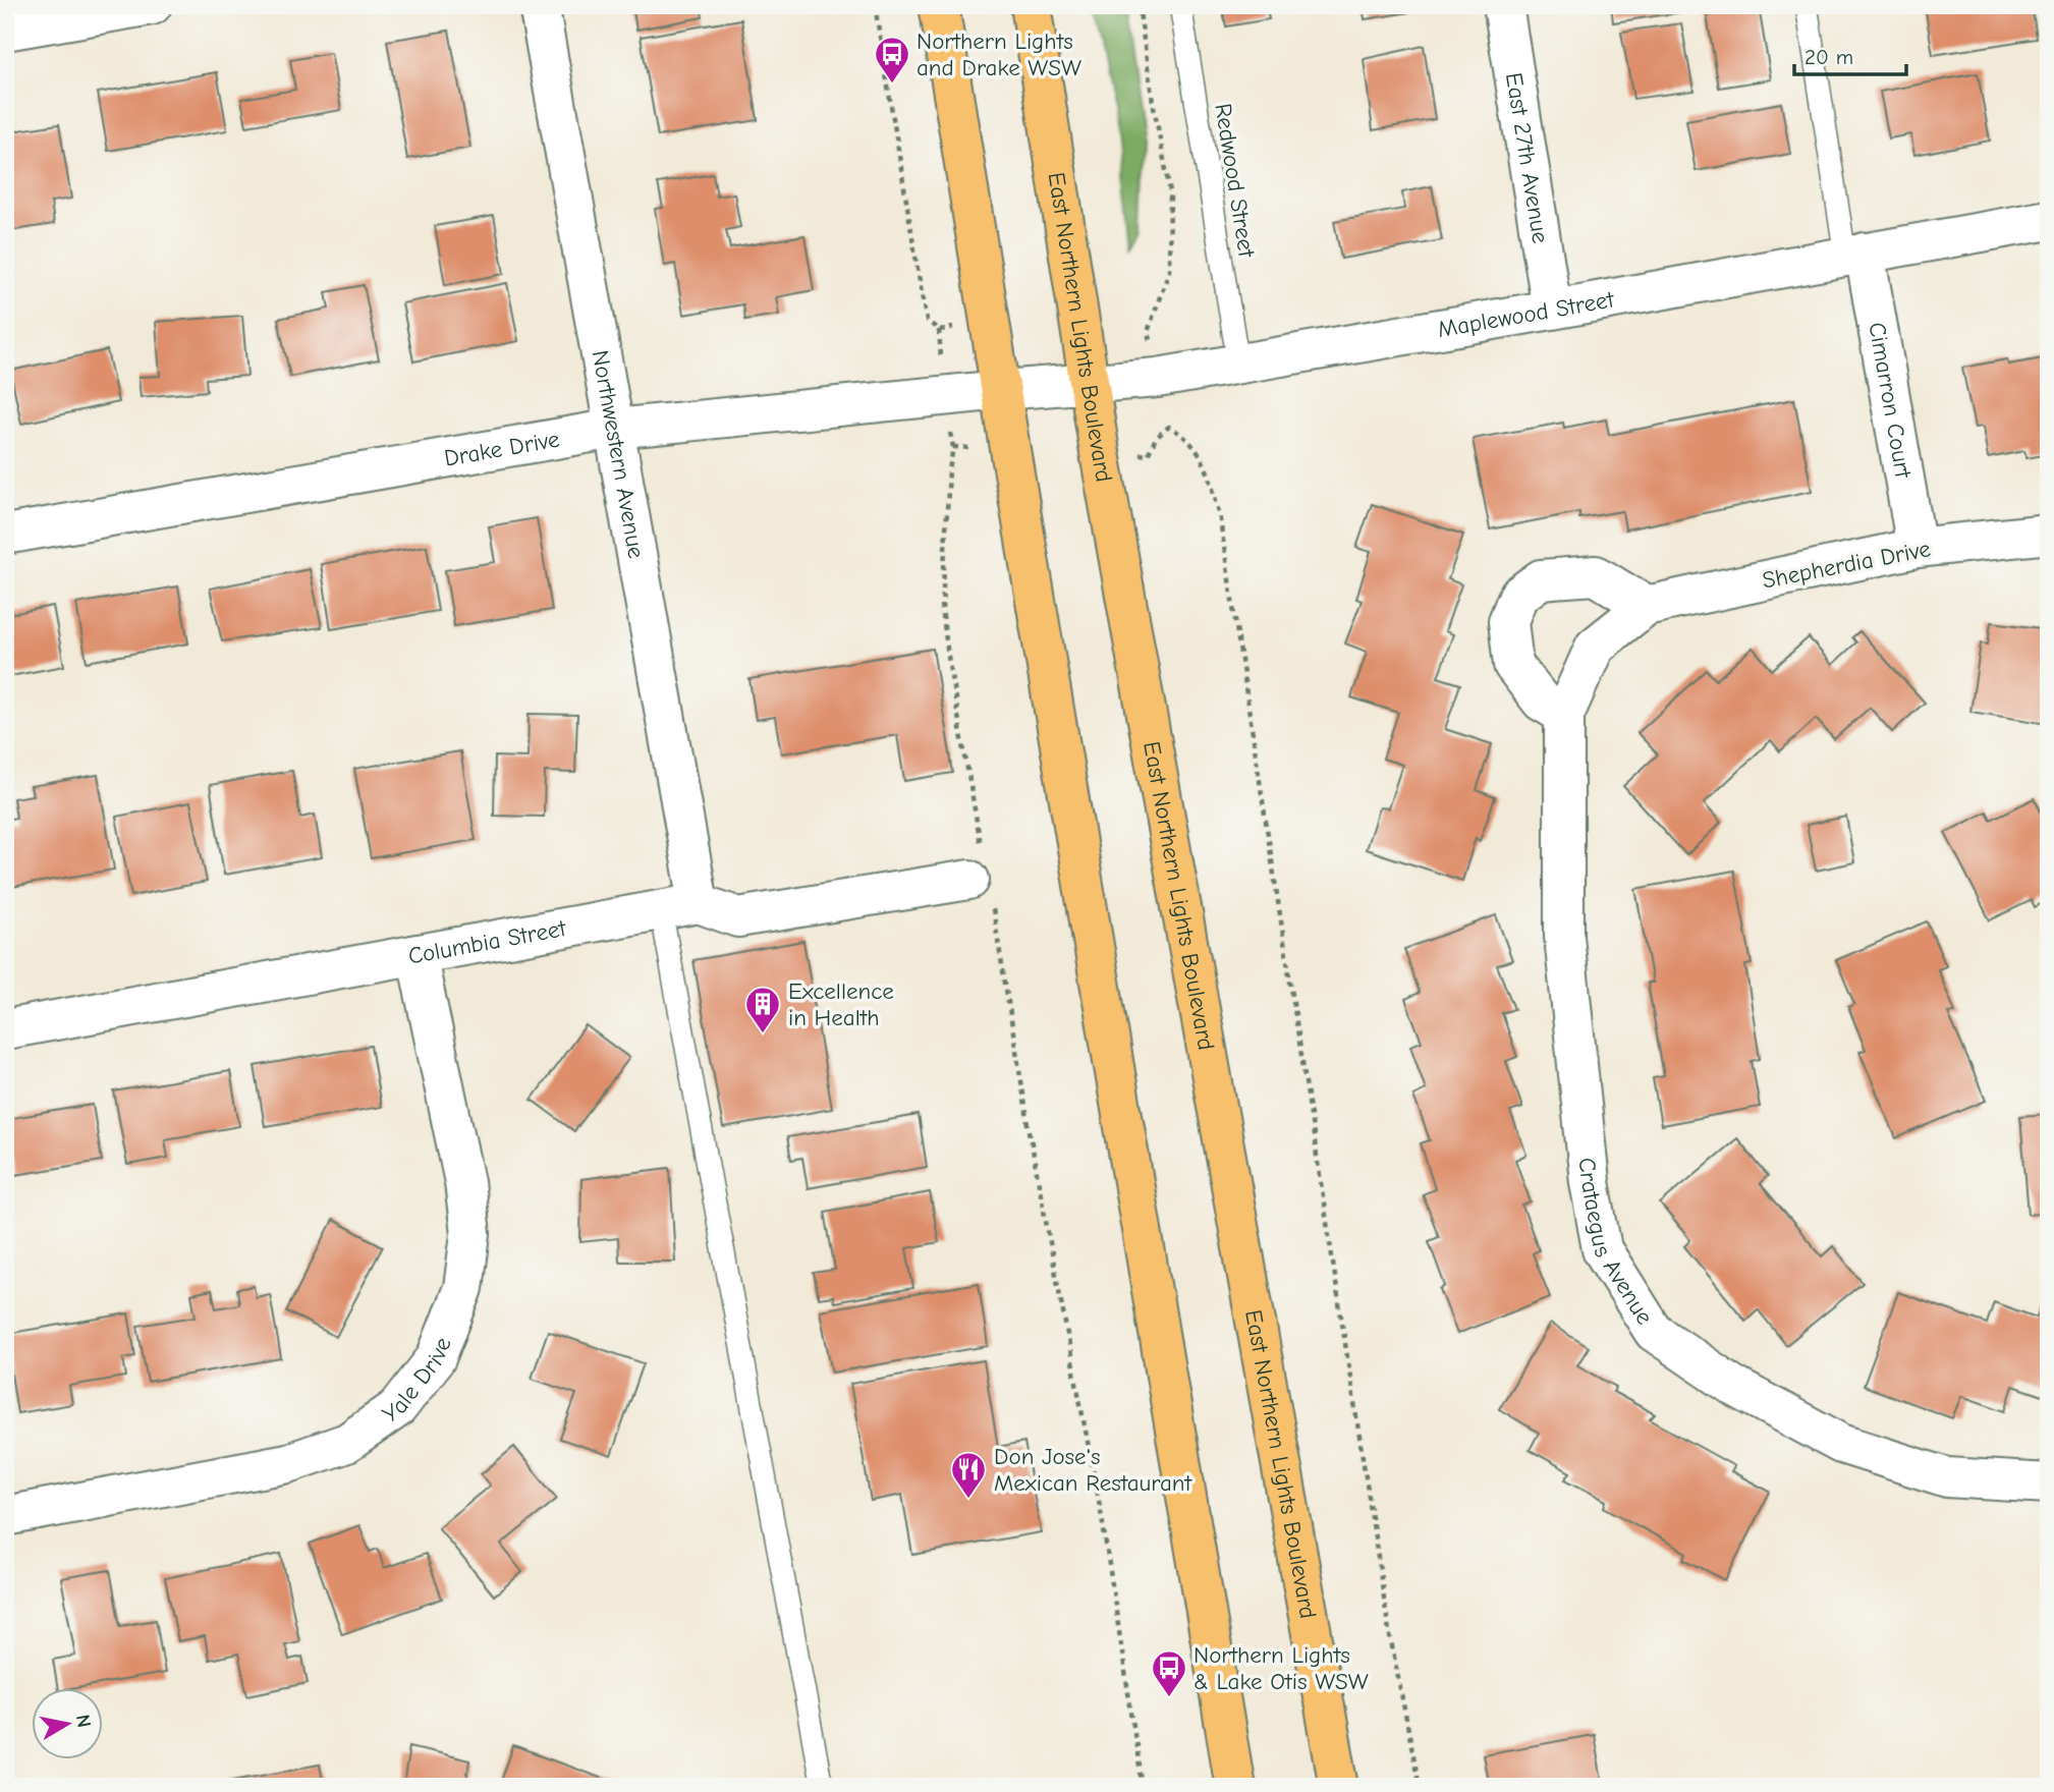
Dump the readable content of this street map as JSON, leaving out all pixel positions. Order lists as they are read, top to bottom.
{
  "streets": {
    "main road": ["East Northern Lights Boulevard"],
    "street": [
      "East 27th Avenue",
      "Maplewood Street",
      "Cimarron Court",
      "Drake Drive",
      "Northwestern Avenue",
      "Shepherdia Drive",
      "Columbia Street",
      "Crataegus Avenue",
      "Yale Drive"
    ],
    "lane": ["Redwood Street"]
  },
  "crossings": [
    ["East 27th Avenue", "Maplewood Street"],
    ["Redwood Street", "Maplewood Street"],
    ["Maplewood Street", "East Northern Lights Boulevard"],
    ["Maplewood Street", "Cimarron Court"],
    ["Maplewood Street", "Drake Drive"],
    ["Cimarron Court", "Shepherdia Drive"],
    ["Drake Drive", "Northwestern Avenue"],
    ["Northwestern Avenue", "Columbia Street"],
    ["Columbia Street", "Yale Drive"]
  ],
  "places": {
    "bus stop": ["Northern Lights and Drake WSW", "Northern Lights & Lake Otis WSW"],
    "building": ["Excellence in Health"],
    "restaurant": ["Don Jose's Mexican Restaurant"]
  },
  "scale_bar": "20 m",
  "north": "right"
}
